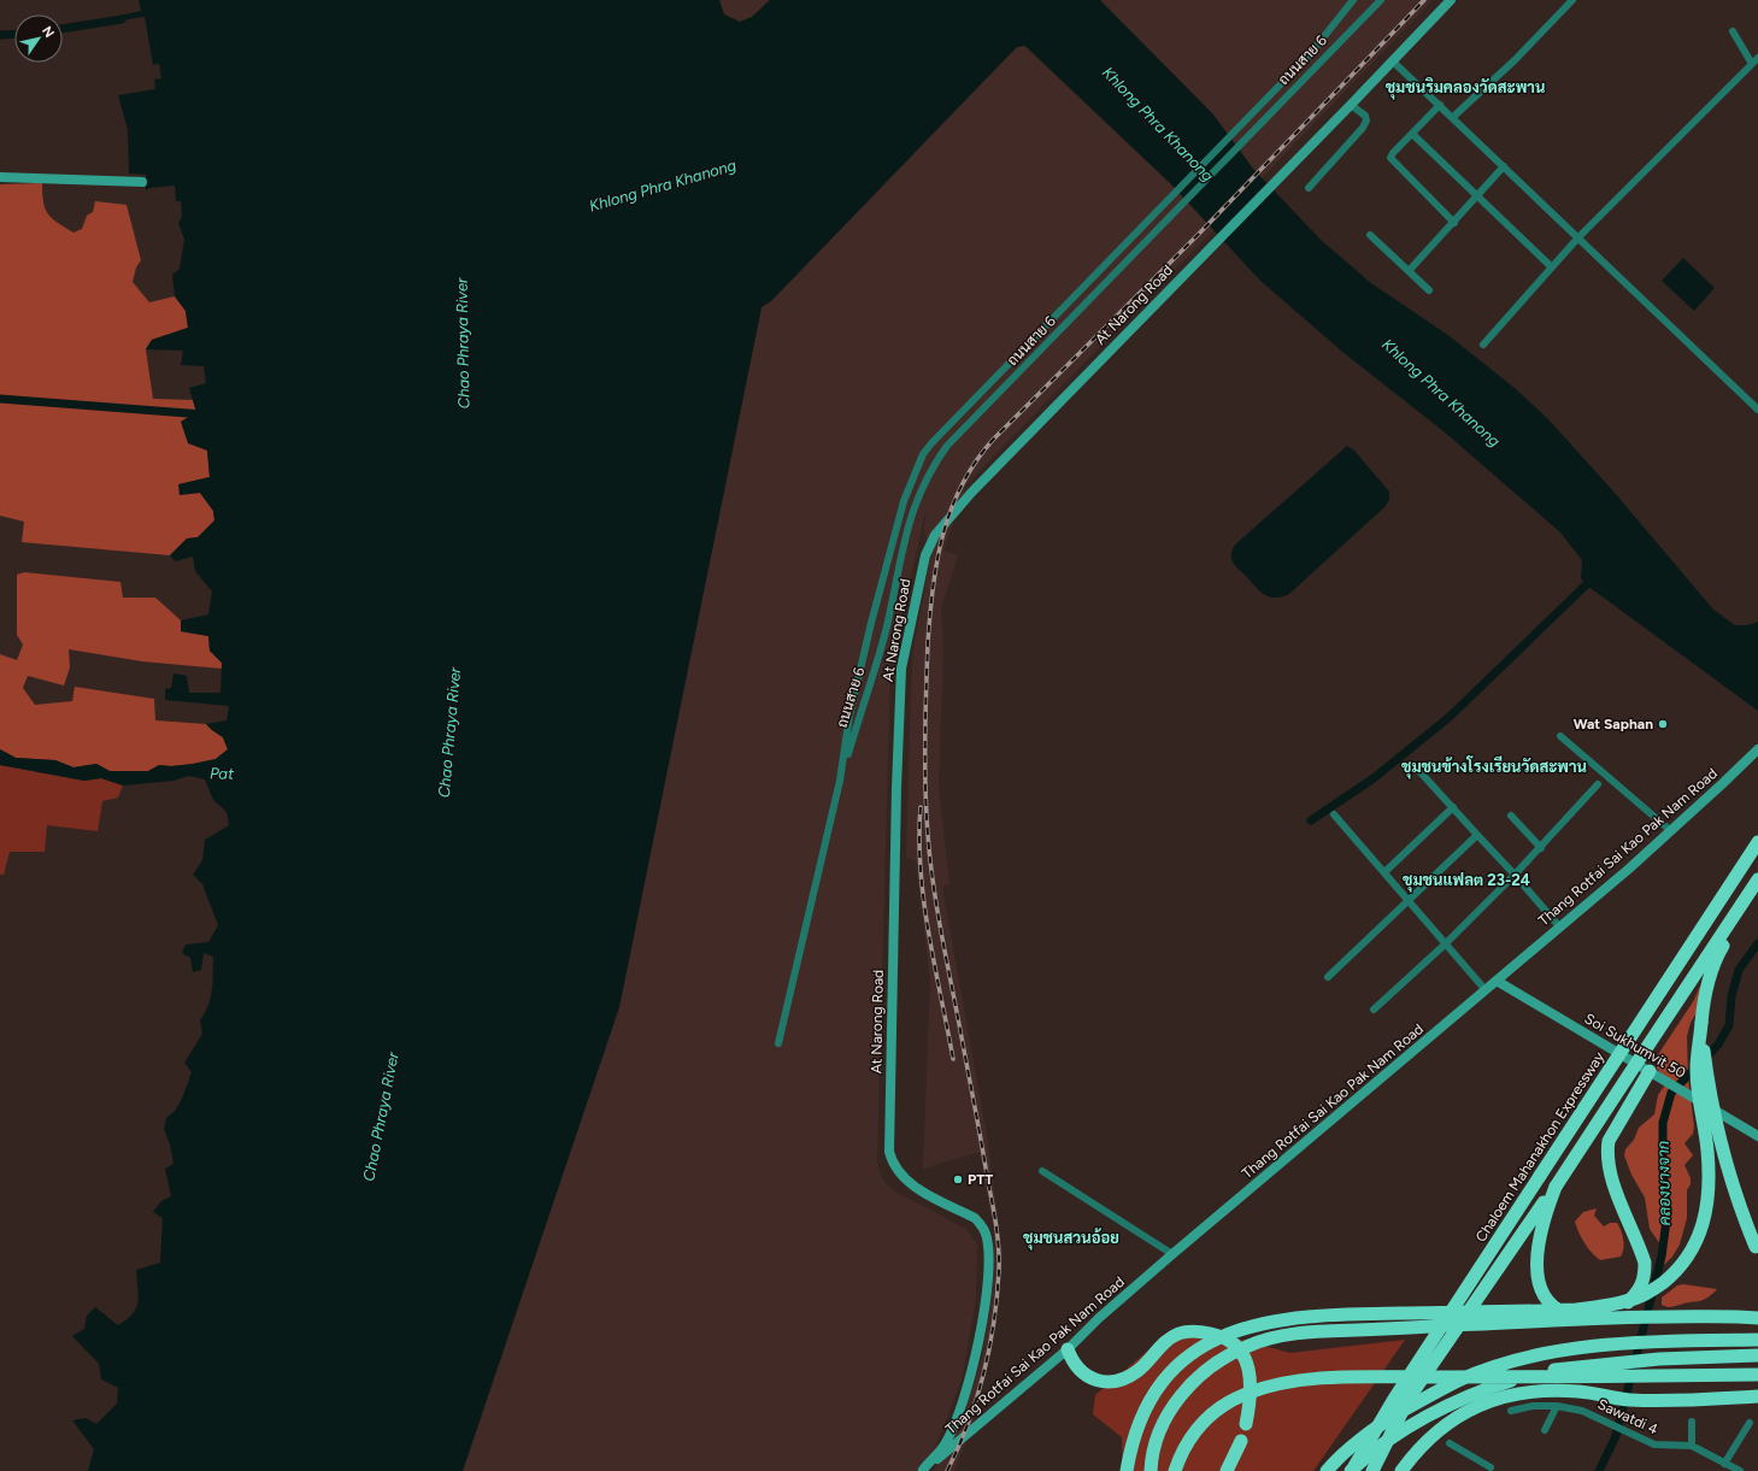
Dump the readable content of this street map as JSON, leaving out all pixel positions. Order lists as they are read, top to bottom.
{
  "streets": {
    "highway": ["Chaloem Mahanakhon Expressway"],
    "street": [
      "ถนนสาย 6",
      "At Narong Road",
      "Thang Rotfai Sai Kao Pak Nam Road",
      "Soi Sukhumvit 50",
      "Sawatdi 4"
    ]
  },
  "crossings": [
    ["At Narong Road", "Thang Rotfai Sai Kao Pak Nam Road"],
    ["Thang Rotfai Sai Kao Pak Nam Road", "Soi Sukhumvit 50"]
  ],
  "districts": [
    "ชุมชนริมคลองวัดสะพาน",
    "ชุมชนข้างโรงเรียนวัดสะพาน",
    "ชุมชนแฟลต 23-24",
    "ชุมชนสวนอ้อย"
  ],
  "water": [
    "Khlong Phra Khanong",
    "Chao Phraya River",
    "Pat",
    "คลองบางจาก"
  ],
  "places": ["Wat Saphan", "PTT"],
  "north": "top right"
}
